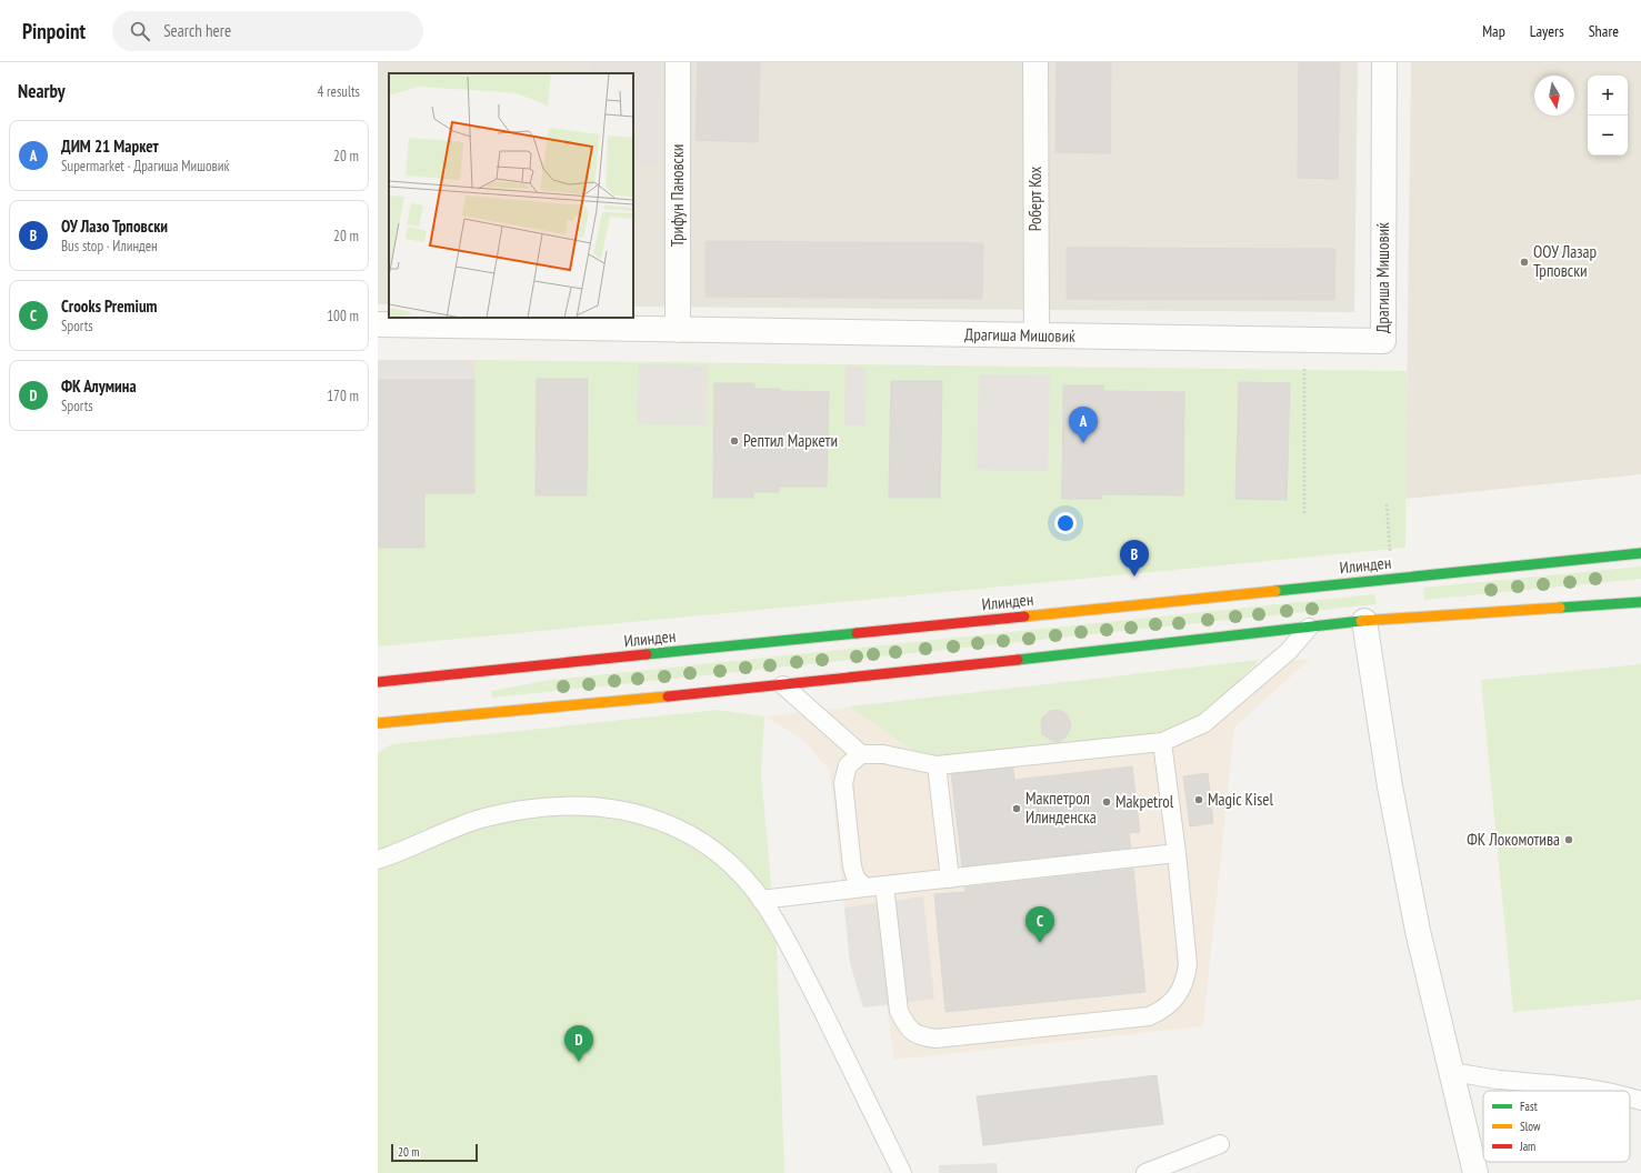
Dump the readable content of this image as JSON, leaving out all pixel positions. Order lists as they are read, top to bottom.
{
  "streets": {
    "street": [
      "Трифун Пановски",
      "Роберт Кох",
      "Драгиша Мишовиќ",
      "Илинден"
    ]
  },
  "crossings": [
    ["Трифун Пановски", "Драгиша Мишовиќ"],
    ["Роберт Кох", "Драгиша Мишовиќ"]
  ],
  "places": [
    "ООУ Лазар Трповски",
    "Рептил Маркети",
    "Magic Kisel",
    "Makpetrol",
    "Макпетрол Илинденска",
    "ФК Локомотива"
  ],
  "legend": ["Fast", "Slow", "Jam"],
  "scale_bar": "20 m",
  "north": "bottom",
  "page": {
    "header": "Pinpoint",
    "search": "Search here",
    "nav": ["Map", "Layers", "Share"],
    "heading": ["Nearby", "4 results"],
    "map_buttons": ["+", "−"],
    "list": [
      {
        "mark": "A",
        "name": "ДИМ 21 Маркет",
        "note": "Supermarket · Драгиша Мишовиќ",
        "value": "20 m"
      },
      {
        "mark": "B",
        "name": "ОУ Лазо Трповски",
        "note": "Bus stop · Илинден",
        "value": "20 m"
      },
      {
        "mark": "C",
        "name": "Crooks Premium",
        "note": "Sports",
        "value": "100 m"
      },
      {
        "mark": "D",
        "name": "ФК Алумина",
        "note": "Sports",
        "value": "170 m"
      }
    ],
    "pins": [
      "A",
      "B",
      "C",
      "D"
    ],
    "scale": "20 m"
  }
}
